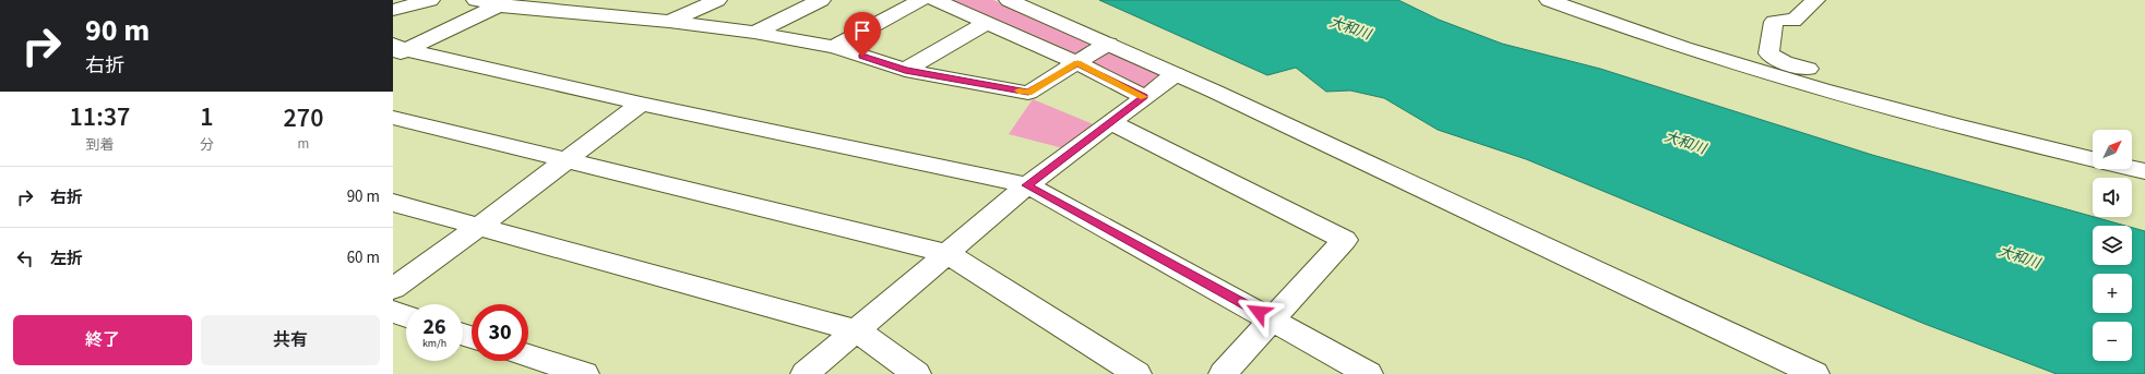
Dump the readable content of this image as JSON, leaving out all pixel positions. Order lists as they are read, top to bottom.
{
  "water": ["大和川"],
  "north": "top right",
  "page": {
    "turn": ["90 m", "右折"],
    "eta": [
      "11:37",
      "到着",
      "1",
      "分",
      "270",
      "m"
    ],
    "map_buttons": ["+", "−"],
    "list": [
      {
        "name": "右折",
        "value": "90 m"
      },
      {
        "name": "左折",
        "value": "60 m"
      }
    ],
    "speed": "26 km/h",
    "limit": "30",
    "buttons": ["終了", "共有"]
  }
}
